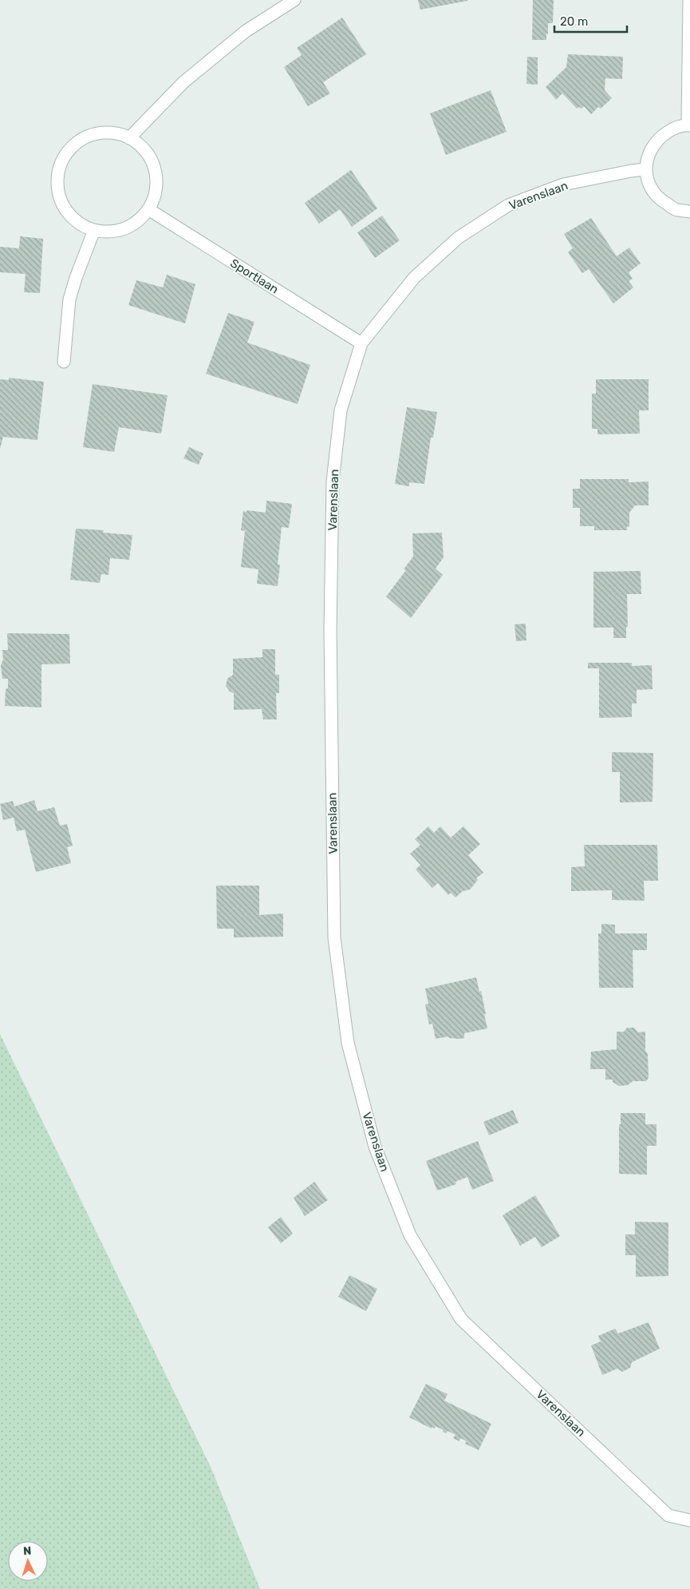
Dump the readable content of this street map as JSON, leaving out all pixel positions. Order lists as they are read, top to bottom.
{
  "streets": {
    "street": ["Varenslaan", "Sportlaan"]
  },
  "crossings": [
    ["Varenslaan", "Sportlaan"]
  ],
  "scale_bar": "20 m",
  "north": "top"
}
